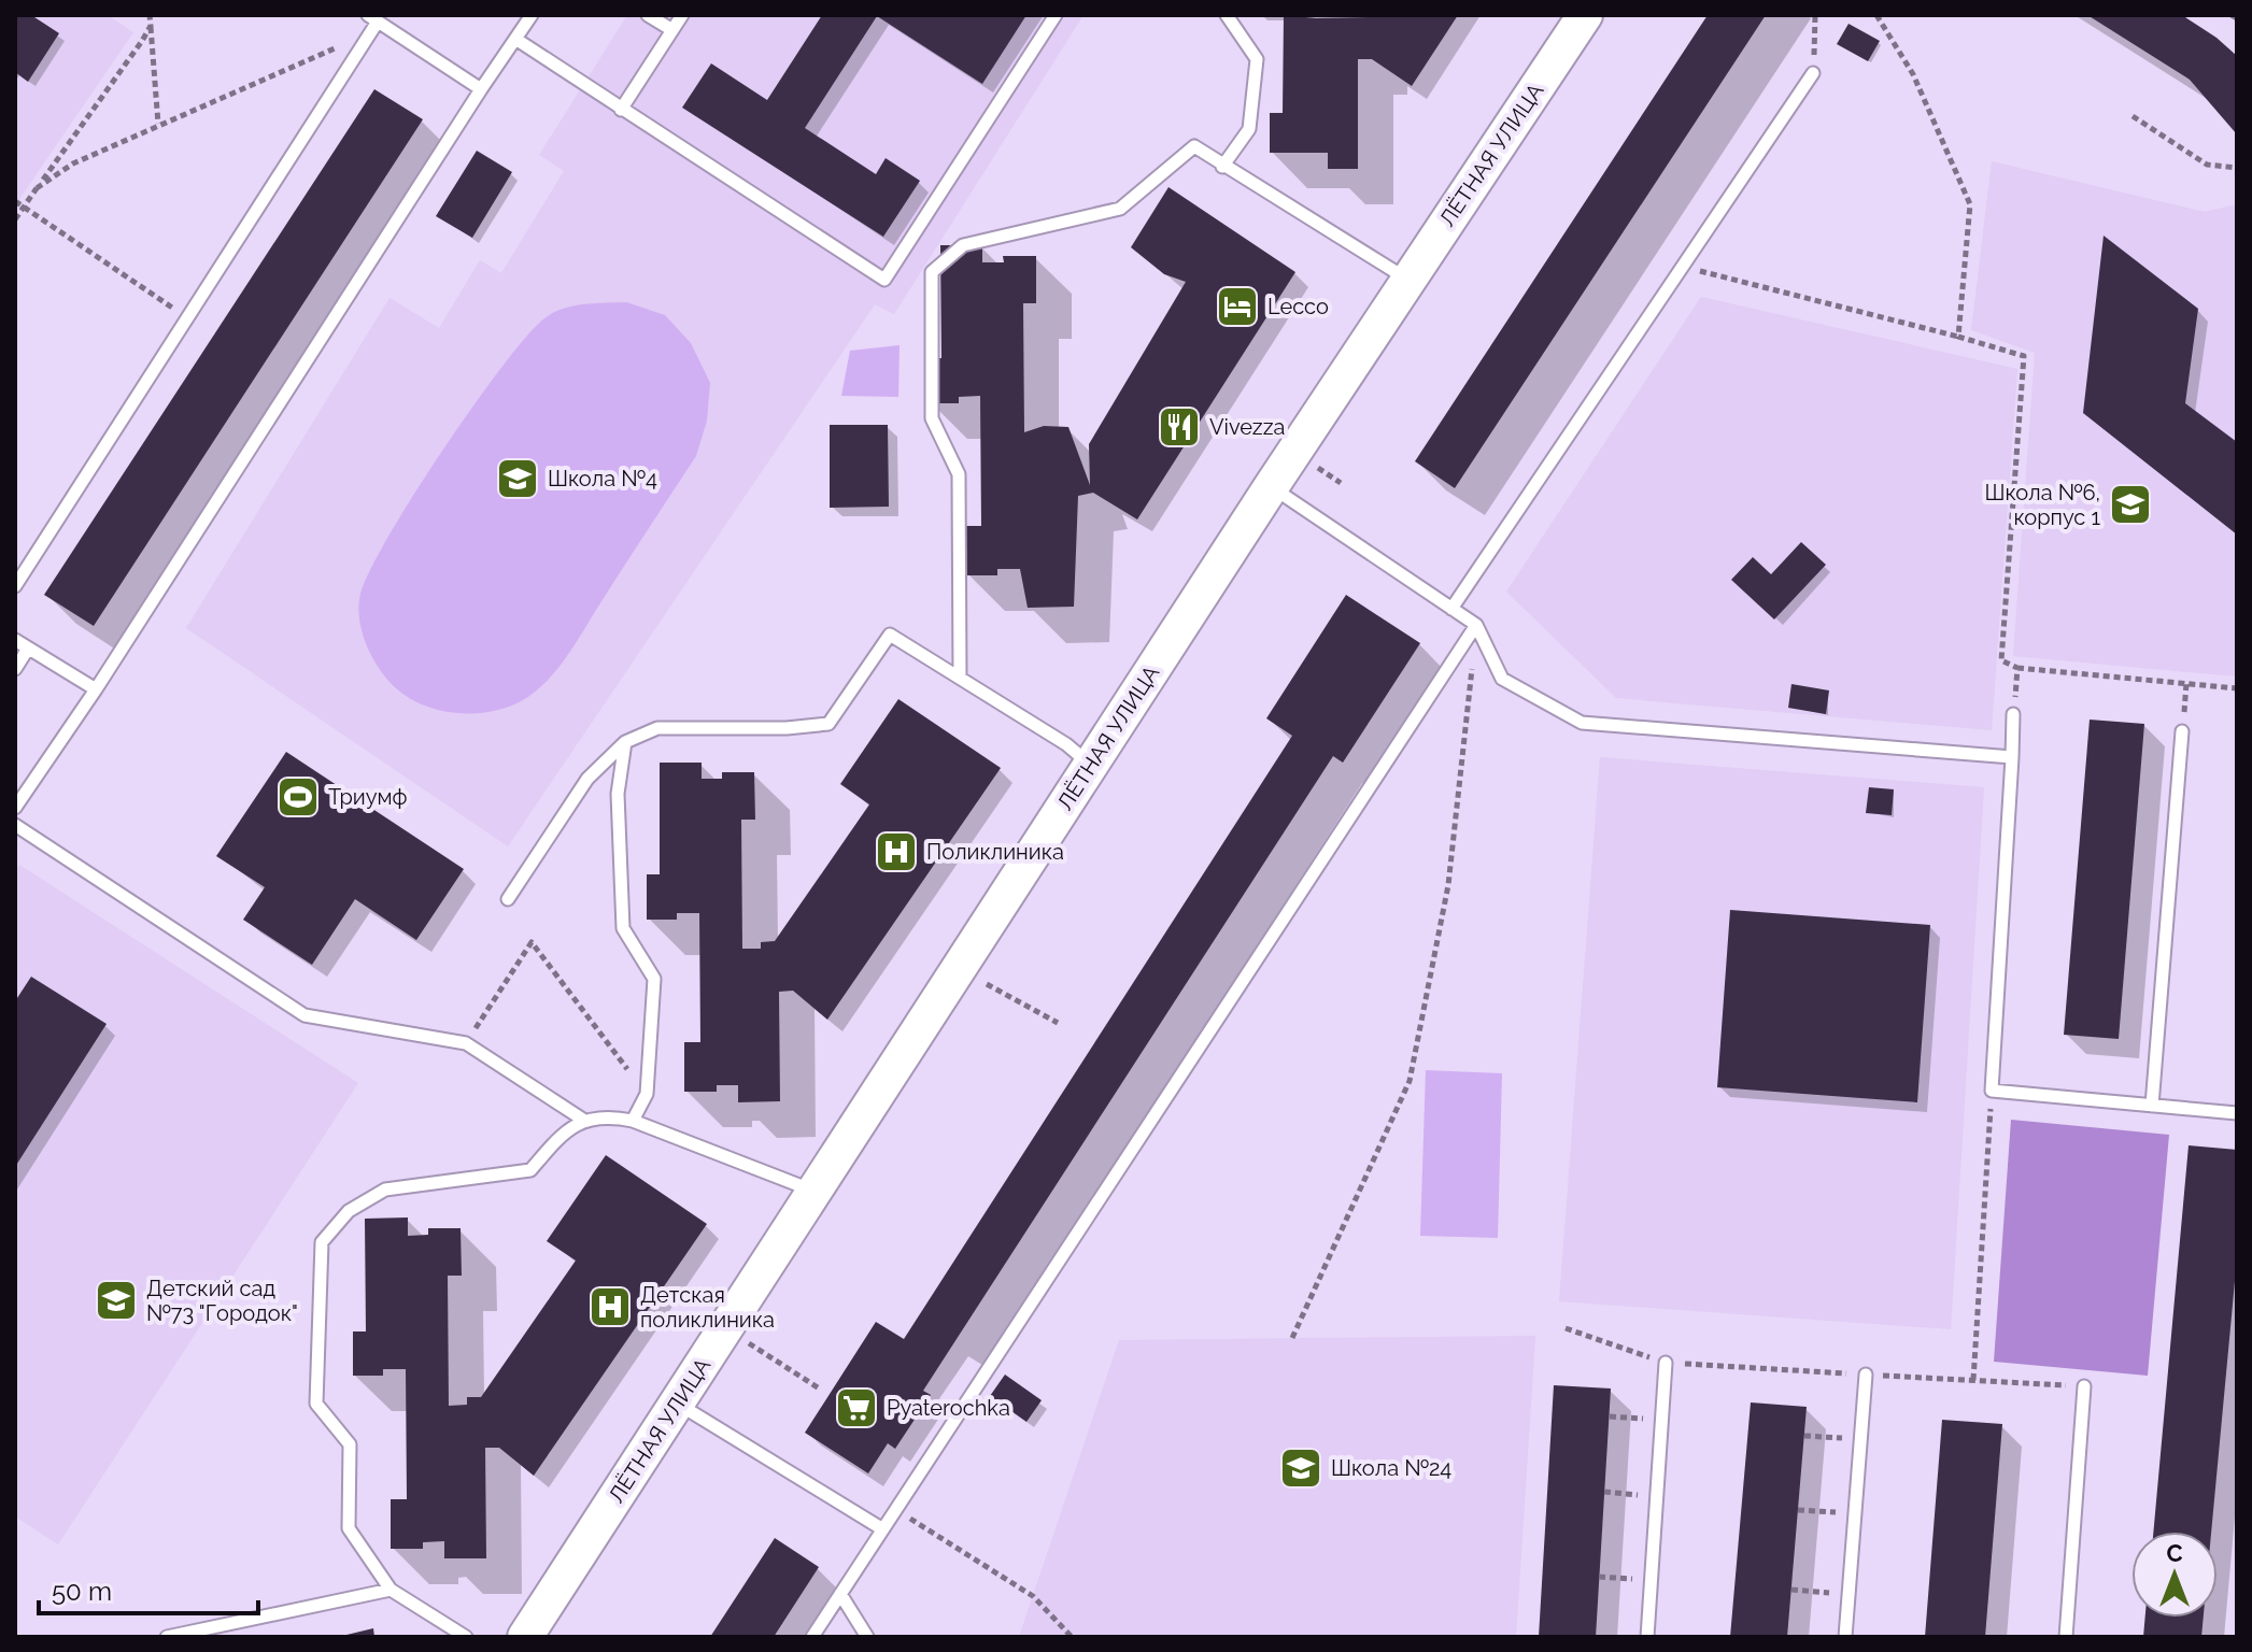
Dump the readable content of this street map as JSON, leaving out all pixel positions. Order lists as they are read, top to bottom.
{
  "streets": {
    "street": ["ЛЁТНАЯ УЛИЦА"]
  },
  "places": {
    "hotel": ["Lecco"],
    "restaurant": ["Vivezza"],
    "school or university": [
      "Школа №4",
      "Школа №6, корпус 1",
      "Детский сад №73 \"Городок\"",
      "Школа №24"
    ],
    "sports": ["Триумф"],
    "hospital": ["Поликлиника", "Детская поликлиника"],
    "supermarket": ["Pyaterochka"]
  },
  "scale_bar": "50 m",
  "north": "top"
}
